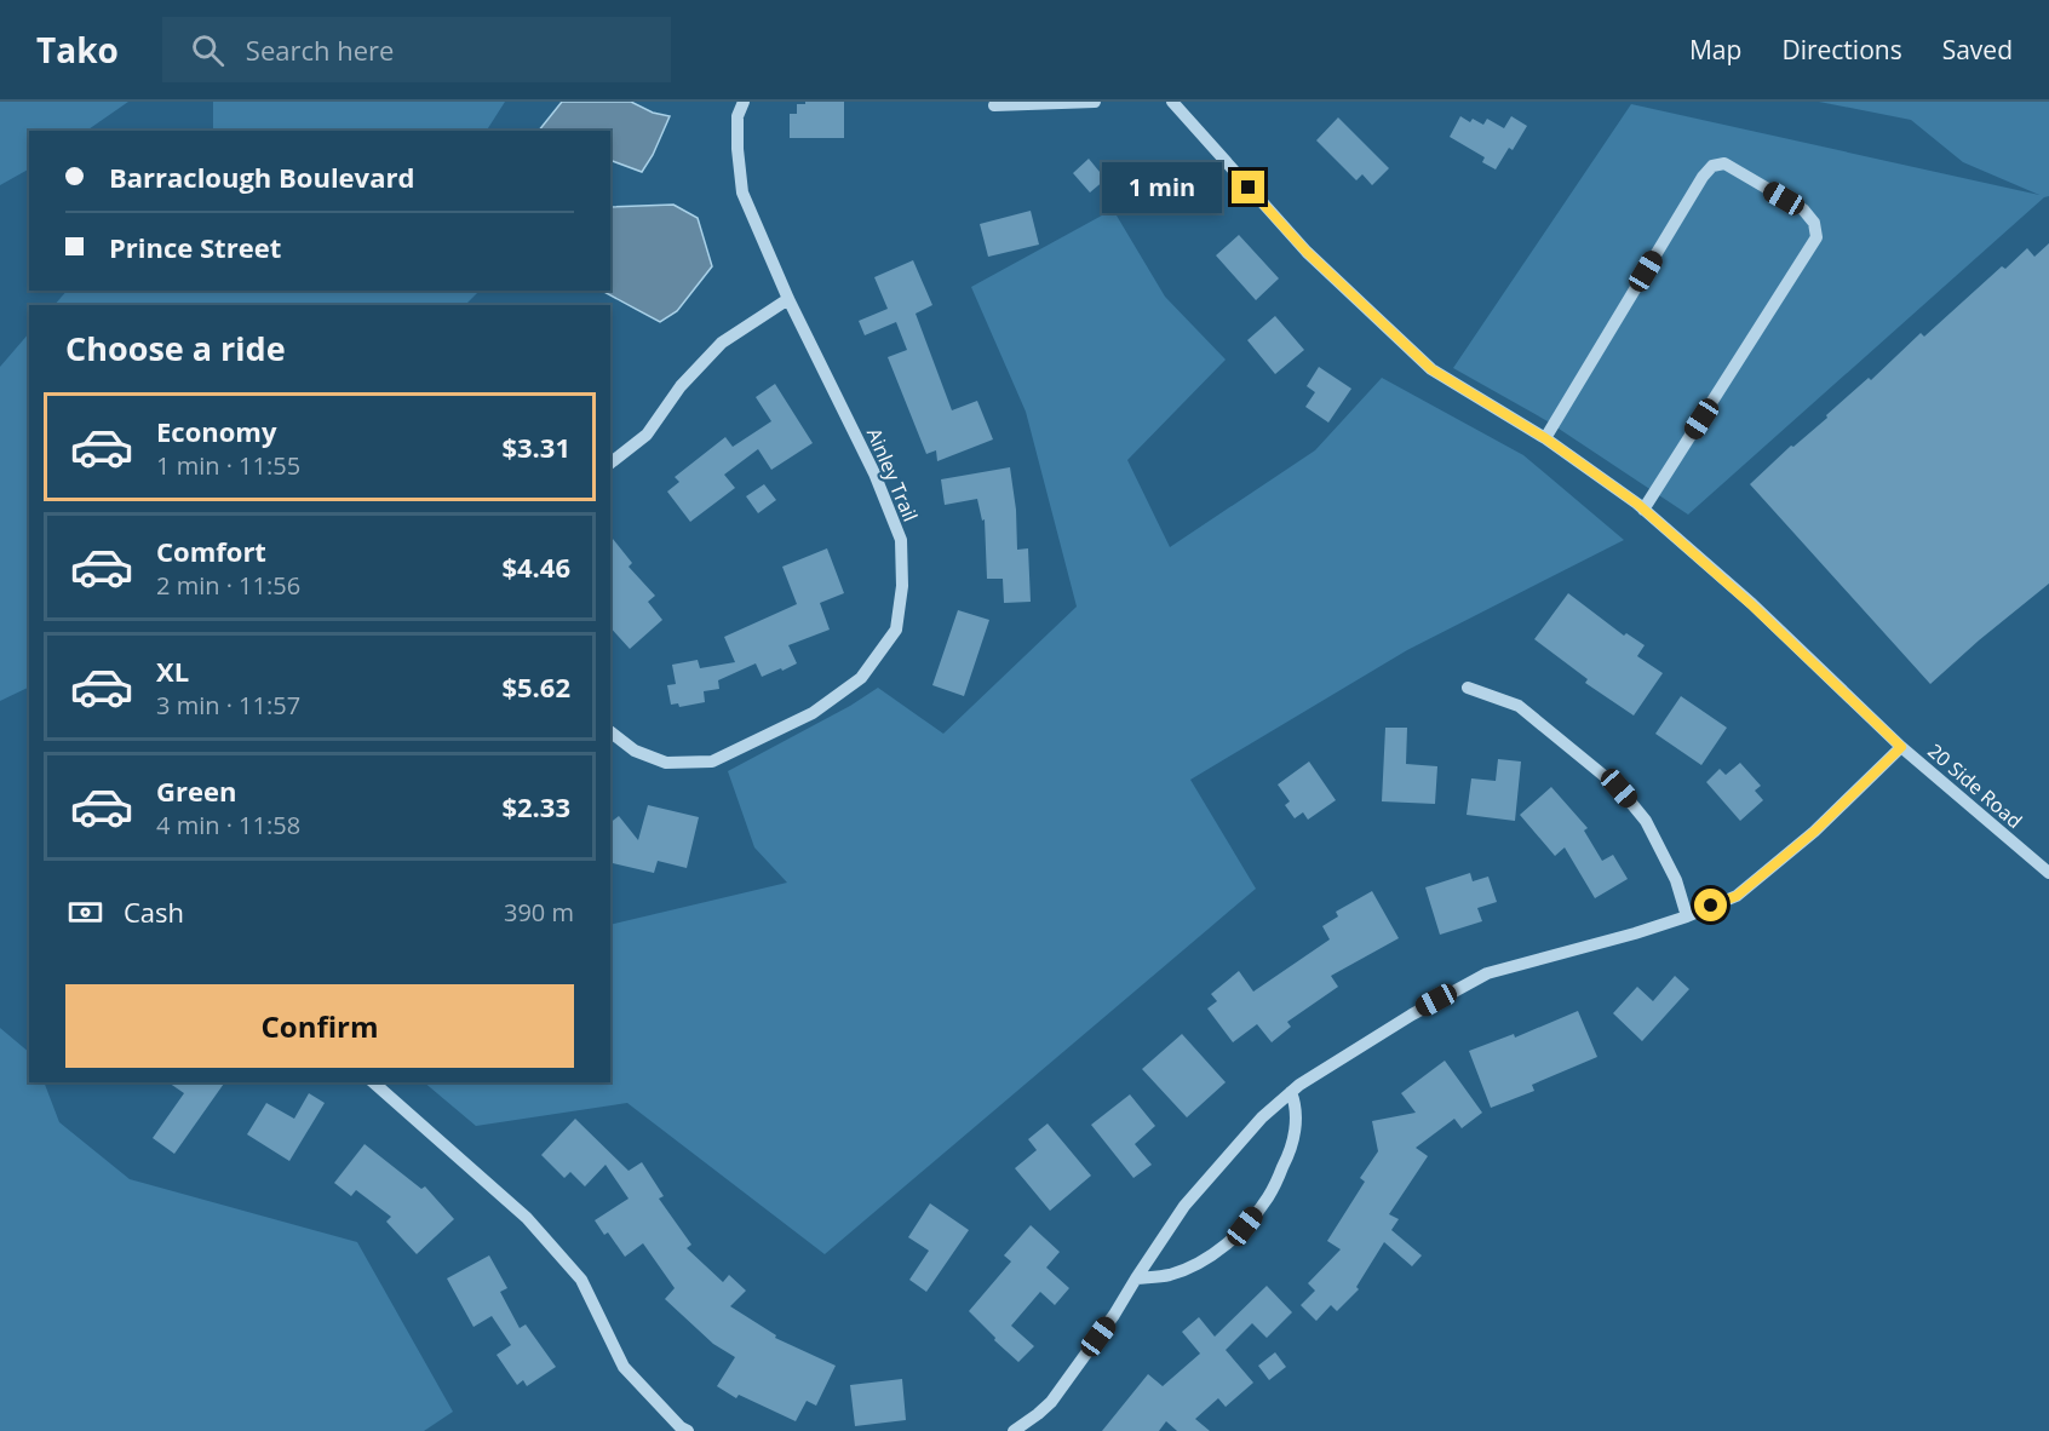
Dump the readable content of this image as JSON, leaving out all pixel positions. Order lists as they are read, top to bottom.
{
  "streets": {
    "street": ["Ainley Trail", "20 Side Road"]
  },
  "page": {
    "header": "Tako",
    "search": "Search here",
    "nav": ["Map", "Directions", "Saved"],
    "banner": ["Barraclough Boulevard", "Prince Street"],
    "bubble": "1 min",
    "heading": "Choose a ride",
    "list": [
      {
        "name": "Economy",
        "note": "1 min · 11:55",
        "value": "$3.31"
      },
      {
        "name": "Comfort",
        "note": "2 min · 11:56",
        "value": "$4.46"
      },
      {
        "name": "XL",
        "note": "3 min · 11:57",
        "value": "$5.62"
      },
      {
        "name": "Green",
        "note": "4 min · 11:58",
        "value": "$2.33"
      }
    ],
    "pay": ["Cash", "390 m"],
    "buttons": "Confirm"
  }
}
